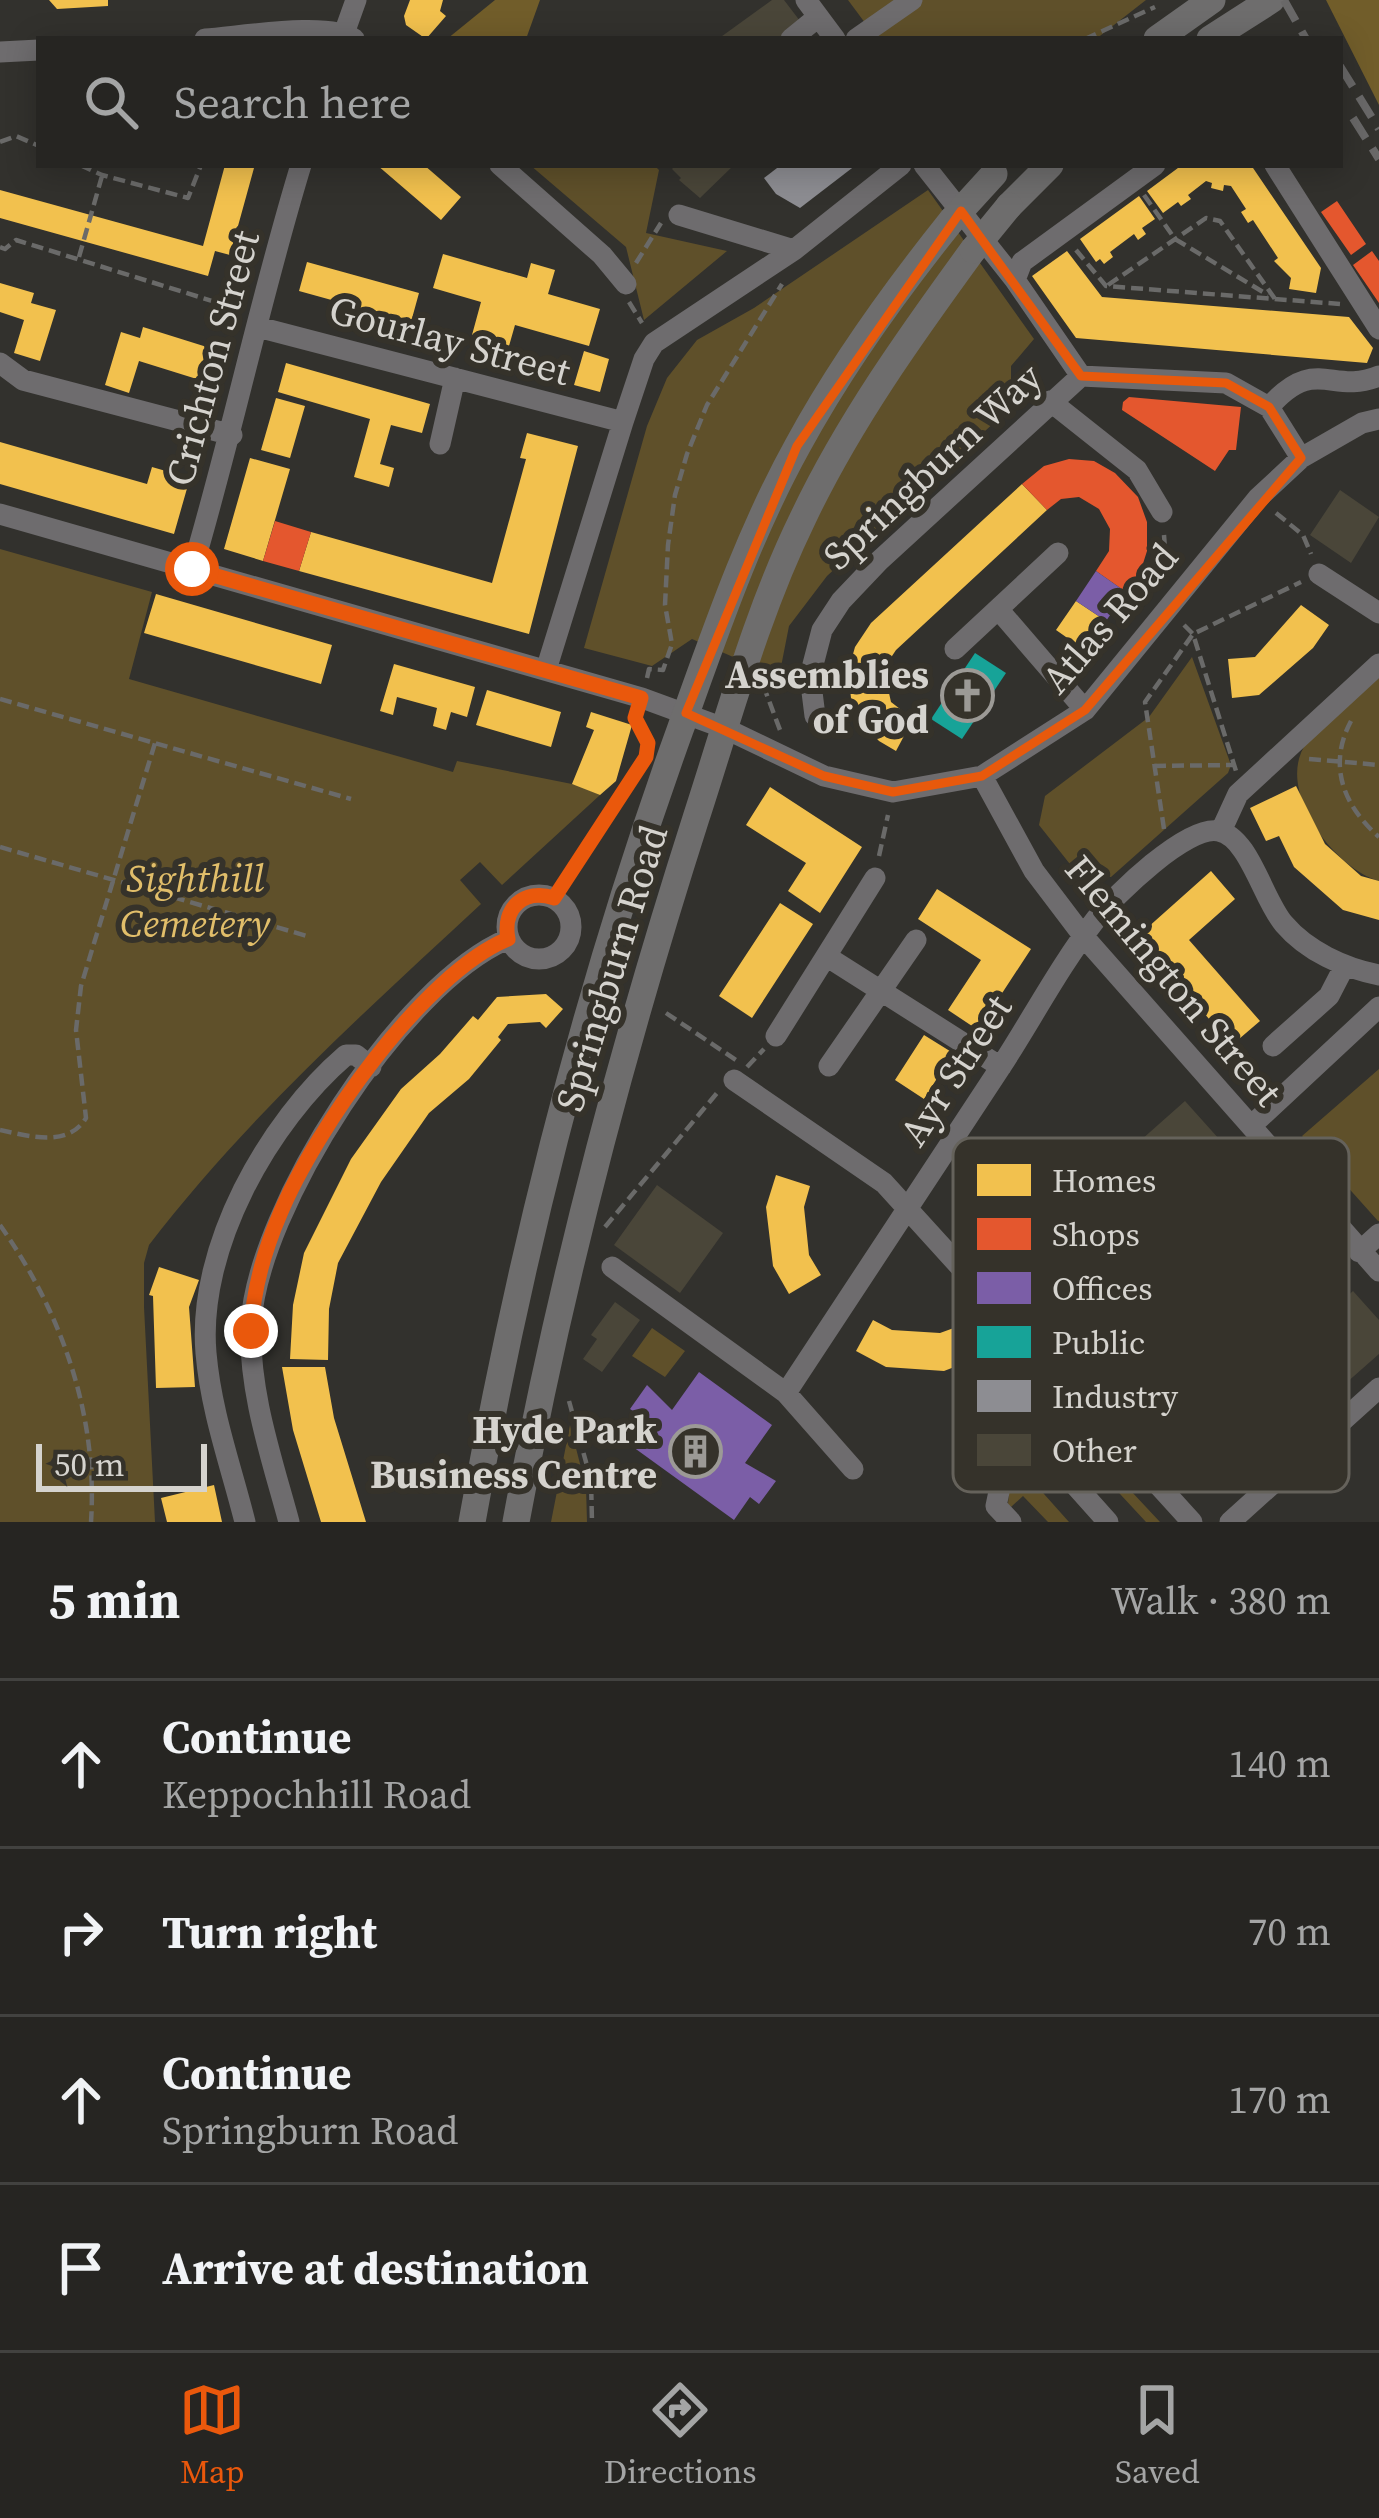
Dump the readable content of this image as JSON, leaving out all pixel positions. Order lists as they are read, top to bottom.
{
  "streets": {
    "main road": ["Springburn Road"],
    "street": [
      "Gourlay Street",
      "Crichton Street",
      "Springburn Way",
      "Atlas Road",
      "Flemington Street",
      "Ayr Street"
    ]
  },
  "crossings": [
    ["Gourlay Street", "Crichton Street"],
    ["Crichton Street", "Atlas Road"],
    ["Atlas Road", "Springburn Road"],
    ["Atlas Road", "Flemington Street"],
    ["Flemington Street", "Ayr Street"]
  ],
  "parks": ["Sighthill Cemetery"],
  "places": {
    "church": ["Assemblies of God"],
    "building": ["Hyde Park Business Centre"]
  },
  "legend": [
    "Homes",
    "Shops",
    "Offices",
    "Public",
    "Industry",
    "Other"
  ],
  "scale_bar": "50 m",
  "page": {
    "search": "Search here",
    "scale": "50 m",
    "heading": ["5 min", "Walk · 380 m"],
    "list": [
      ["Continue", "Keppochhill Road", "140 m"],
      ["Turn right", "70 m"],
      ["Continue", "Springburn Road", "170 m"],
      "Arrive at destination"
    ],
    "nav": ["Map", "Directions", "Saved"]
  }
}
